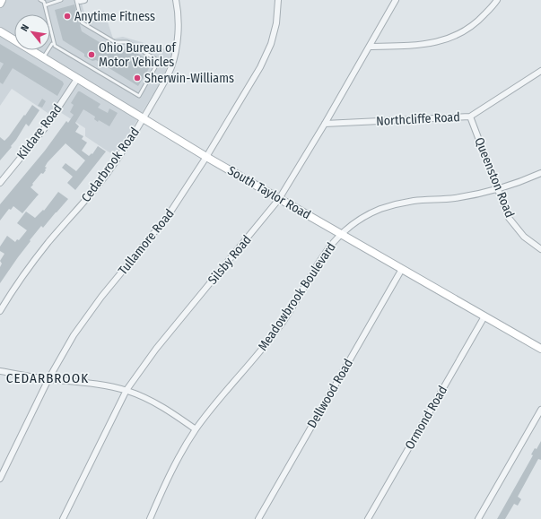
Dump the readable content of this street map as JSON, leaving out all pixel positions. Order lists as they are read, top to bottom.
{
  "streets": {
    "main road": ["South Taylor Road"],
    "street": [
      "Northcliffe Road",
      "Kildare Road",
      "Cedarbrook Road",
      "Queenston Road",
      "Tullamore Road",
      "Silsby Road",
      "Meadowbrook Boulevard",
      "Dellwood Road",
      "Ormond Road"
    ]
  },
  "crossings": [
    ["Northcliffe Road", "Queenston Road"],
    ["Northcliffe Road", "Silsby Road"],
    ["Kildare Road", "South Taylor Road"],
    ["Cedarbrook Road", "South Taylor Road"],
    ["Queenston Road", "Meadowbrook Boulevard"],
    ["South Taylor Road", "Tullamore Road"],
    ["South Taylor Road", "Silsby Road"],
    ["South Taylor Road", "Meadowbrook Boulevard"],
    ["South Taylor Road", "Dellwood Road"],
    ["South Taylor Road", "Ormond Road"]
  ],
  "districts": ["CEDARBROOK"],
  "places": ["Anytime Fitness", "Ohio Bureau of Motor Vehicles", "Sherwin-Williams"],
  "north": "top left"
}
